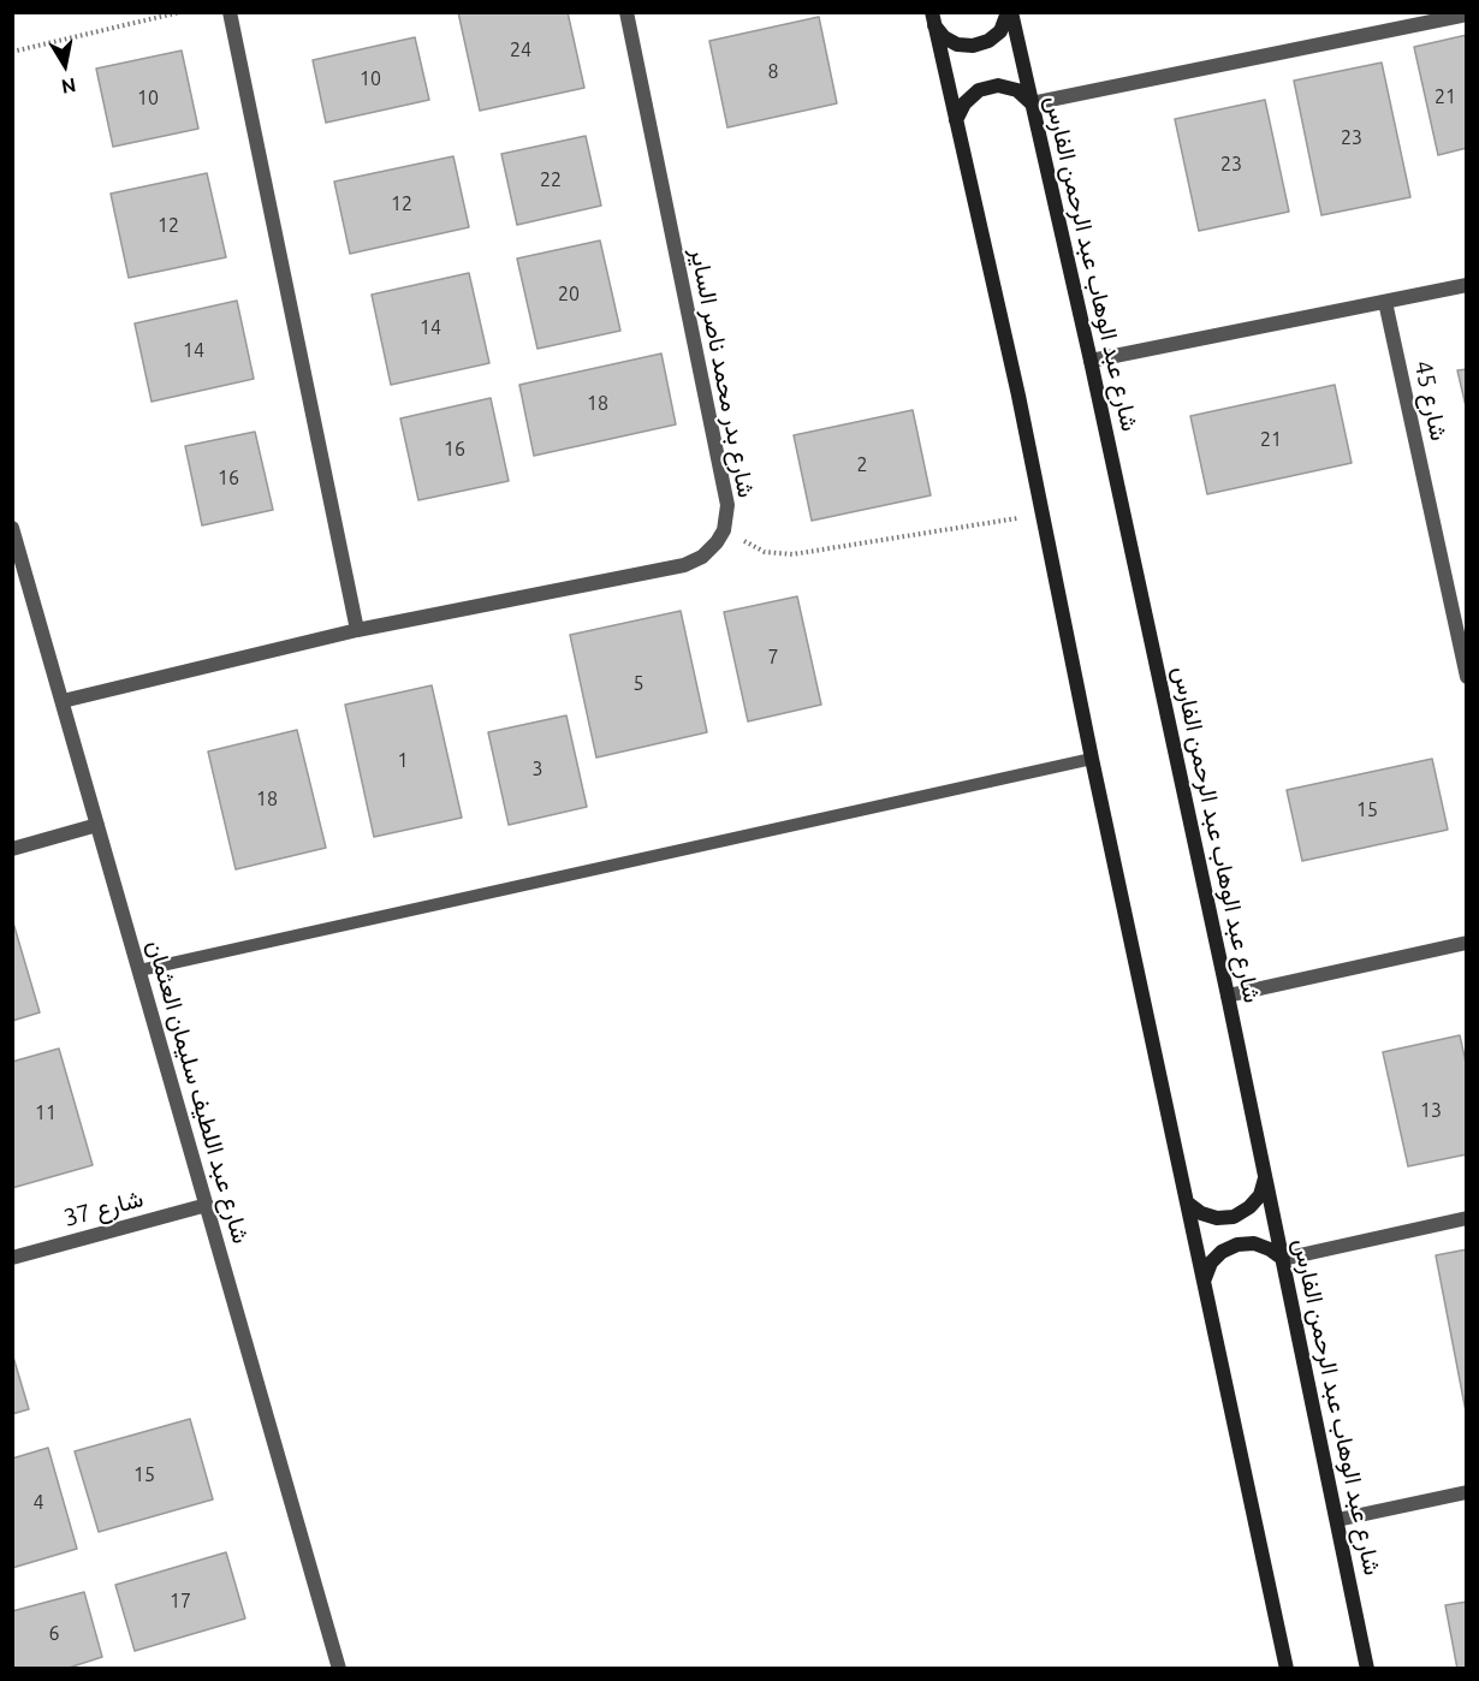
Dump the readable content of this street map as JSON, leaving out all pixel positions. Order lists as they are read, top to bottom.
{
  "streets": {
    "street": [
      "شارع عبد الوهاب عبد الرحمن الفارس",
      "شارع بدر محمد ناصر الساير",
      "شارع 45",
      "شارع عبد اللطيف سليمان العثمان",
      "شارع 37"
    ]
  },
  "crossings": [
    ["شارع بدر محمد ناصر الساير", "شارع عبد اللطيف سليمان العثمان"],
    ["شارع عبد اللطيف سليمان العثمان", "شارع 37"]
  ],
  "house_numbers": [
    "24",
    "8",
    "10",
    "21",
    "10",
    "23",
    "23",
    "22",
    "12",
    "12",
    "20",
    "14",
    "14",
    "18",
    "21",
    "16",
    "2",
    "16",
    "7",
    "5",
    "1",
    "3",
    "18",
    "15",
    "13",
    "11",
    "15",
    "4",
    "17",
    "6"
  ],
  "north": "bottom"
}
